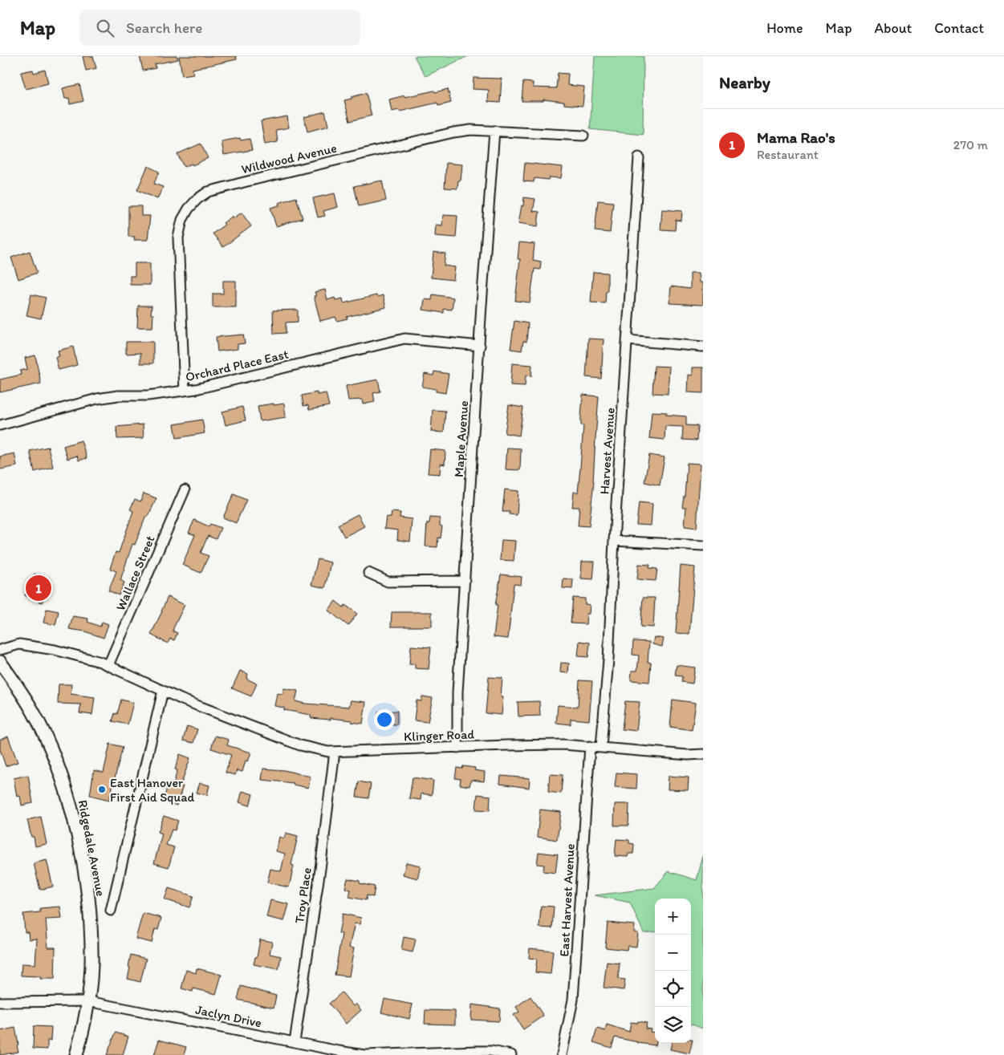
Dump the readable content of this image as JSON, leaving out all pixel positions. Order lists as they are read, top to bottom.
{
  "streets": {
    "main road": ["Ridgedale Avenue"],
    "street": [
      "Wildwood Avenue",
      "Orchard Place East",
      "Maple Avenue",
      "Harvest Avenue",
      "Wallace Street",
      "Klinger Road",
      "Troy Place",
      "East Harvest Avenue",
      "Jaclyn Drive"
    ]
  },
  "crossings": [
    ["Wildwood Avenue", "Orchard Place East"],
    ["Wildwood Avenue", "Maple Avenue"],
    ["Orchard Place East", "Maple Avenue"],
    ["Maple Avenue", "Klinger Road"],
    ["Harvest Avenue", "Klinger Road"],
    ["Wallace Street", "Klinger Road"],
    ["Klinger Road", "Troy Place"],
    ["Klinger Road", "East Harvest Avenue"],
    ["Ridgedale Avenue", "Jaclyn Drive"],
    ["Troy Place", "Jaclyn Drive"]
  ],
  "places": ["East Hanover First Aid Squad"],
  "page": {
    "header": "Map",
    "search": "Search here",
    "nav": [
      "Home",
      "Map",
      "About",
      "Contact"
    ],
    "heading": "Nearby",
    "list": [
      {
        "mark": "1",
        "name": "Mama Rao's",
        "note": "Restaurant",
        "value": "270 m"
      }
    ],
    "pins": "1",
    "map_buttons": ["+", "−"]
  }
}
